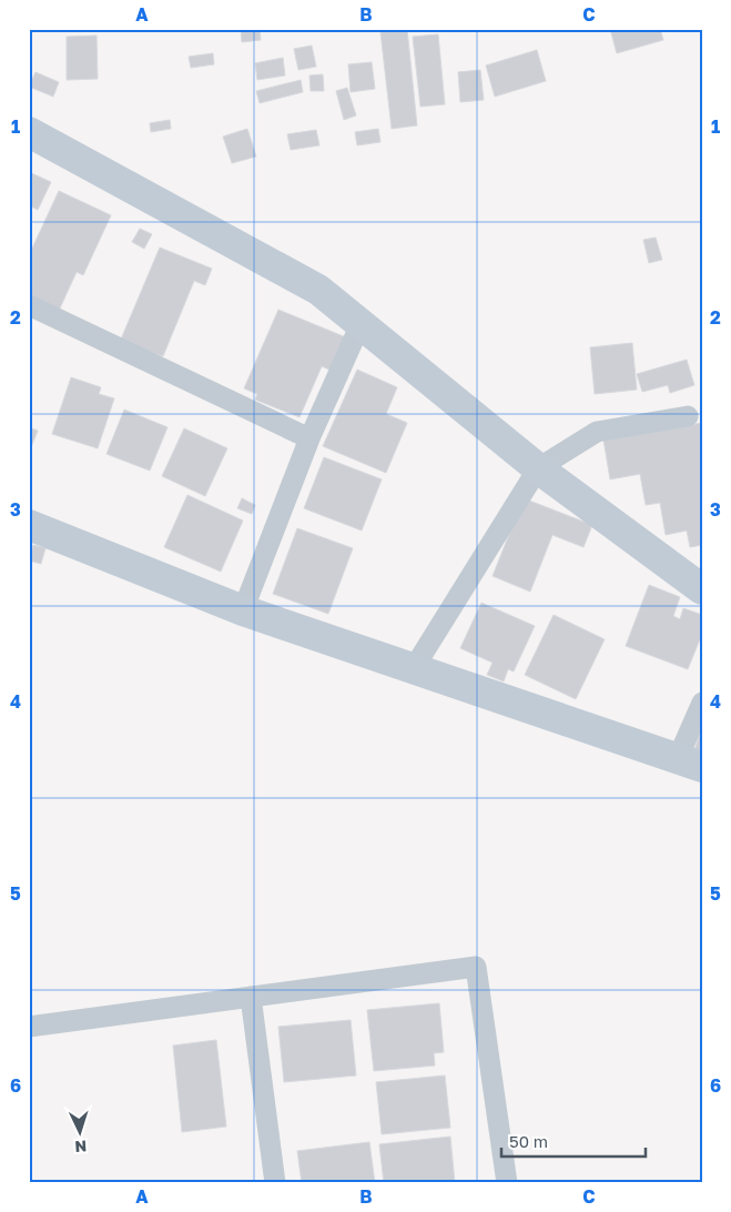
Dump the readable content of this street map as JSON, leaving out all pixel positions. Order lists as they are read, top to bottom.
{
  "scale_bar": "50 m",
  "north": "bottom",
  "grid": {
    "columns": ["A", "B", "C"],
    "rows": [
      "1",
      "2",
      "3",
      "4",
      "5",
      "6"
    ]
  }
}
